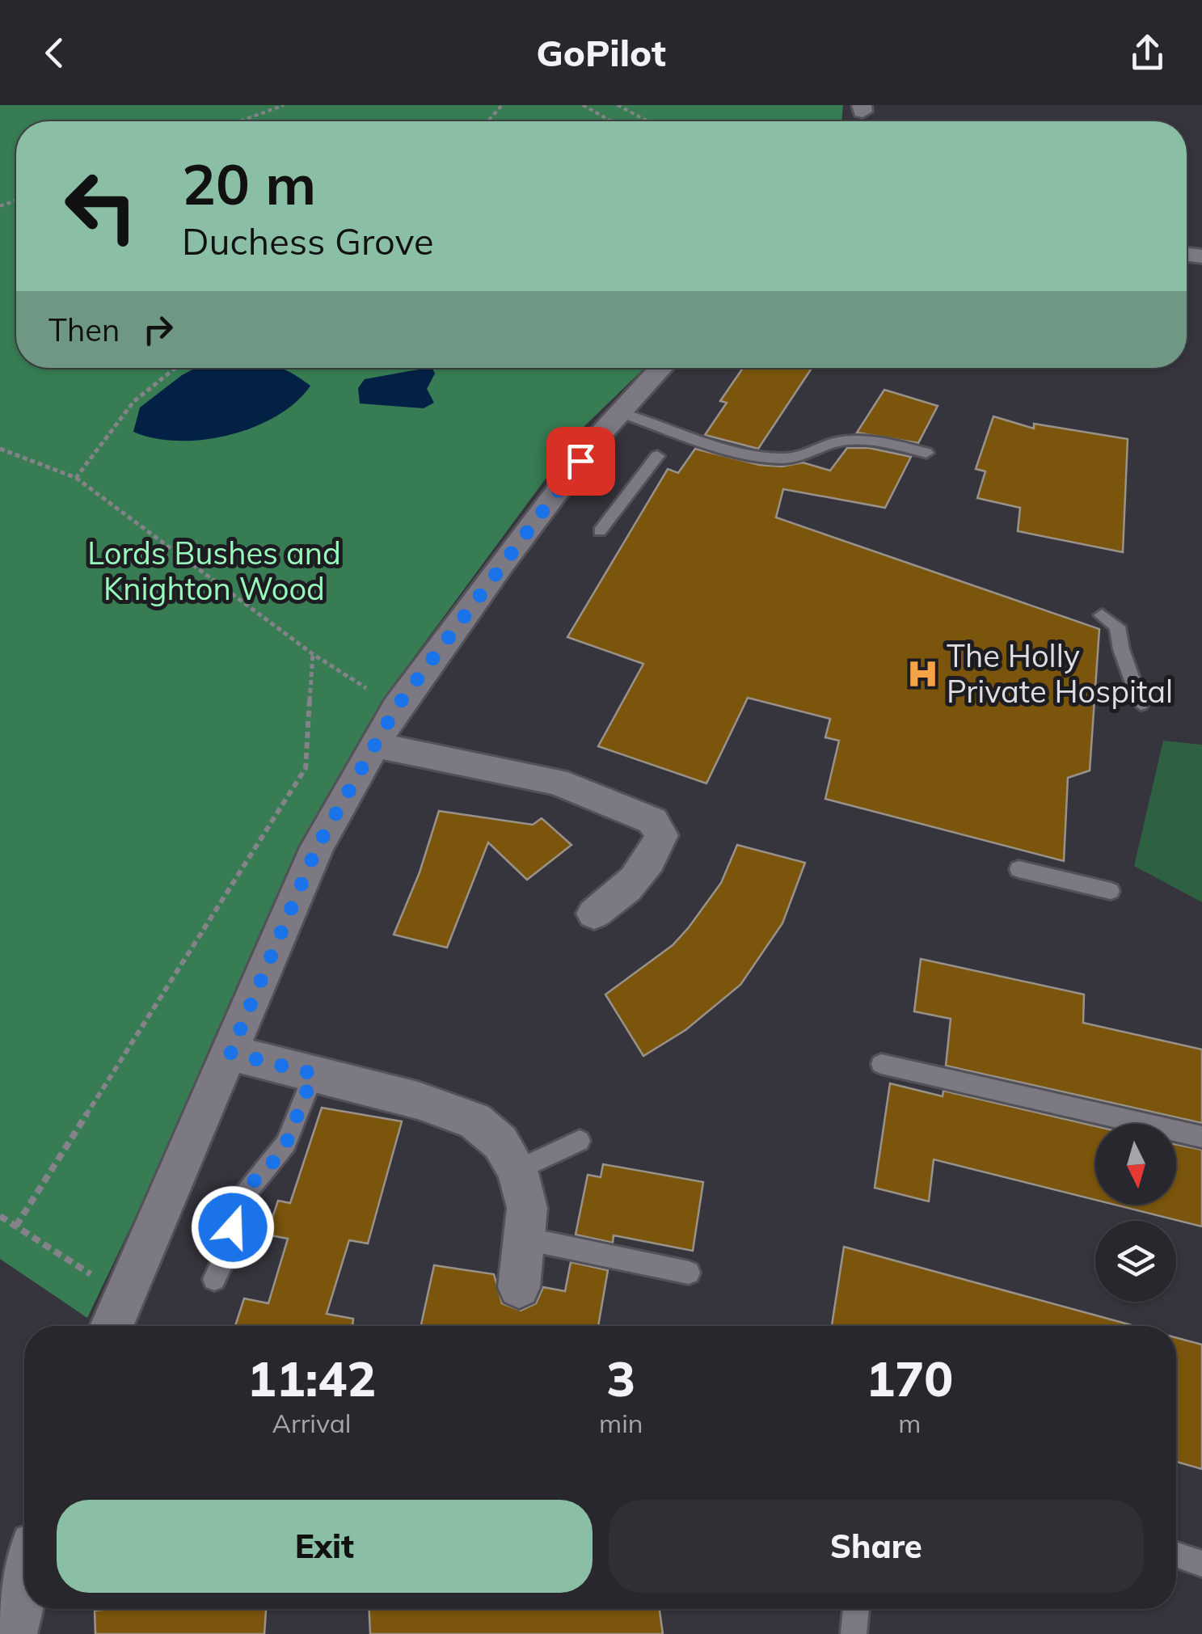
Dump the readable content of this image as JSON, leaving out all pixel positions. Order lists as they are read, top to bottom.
{
  "parks": ["Lords Bushes and Knighton Wood"],
  "places": {
    "hospital": ["The Holly Private Hospital"]
  },
  "north": "bottom",
  "page": {
    "header": "GoPilot",
    "turn": ["20 m", "Duchess Grove"],
    "then": "Then",
    "eta": [
      "11:42",
      "Arrival",
      "3",
      "min",
      "170",
      "m"
    ],
    "buttons": ["Exit", "Share"]
  }
}
